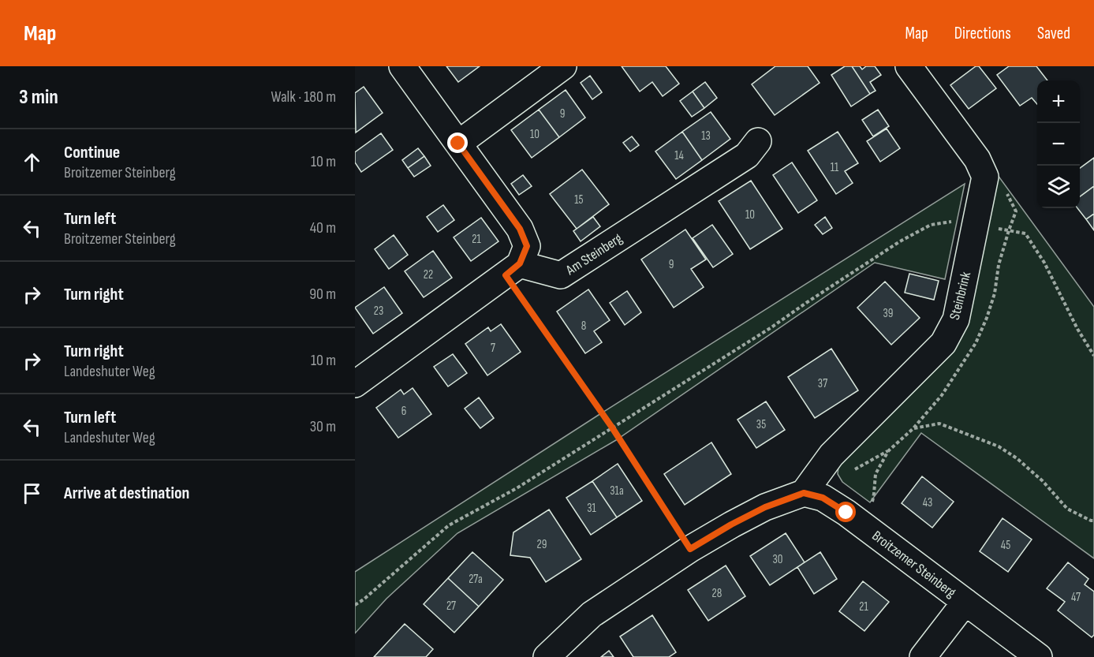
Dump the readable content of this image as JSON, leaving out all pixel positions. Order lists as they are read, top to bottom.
{
  "streets": {
    "street": ["Am Steinberg", "Steinbrink", "Broitzemer Steinberg"]
  },
  "crossings": [
    ["Steinbrink", "Broitzemer Steinberg"]
  ],
  "house_numbers": [
    "9",
    "10",
    "13",
    "14",
    "11",
    "15",
    "10",
    "21",
    "9",
    "22",
    "23",
    "39",
    "8",
    "7",
    "37",
    "6",
    "35",
    "31a",
    "43",
    "31",
    "29",
    "45",
    "30",
    "27a",
    "28",
    "47",
    "27",
    "21"
  ],
  "page": {
    "header": "Map",
    "nav": ["Map", "Directions", "Saved"],
    "heading": ["3 min", "Walk · 180 m"],
    "map_buttons": ["+", "−"],
    "list": [
      ["Continue", "Broitzemer Steinberg", "10 m"],
      ["Turn left", "Broitzemer Steinberg", "40 m"],
      ["Turn right", "90 m"],
      ["Turn right", "Landeshuter Weg", "10 m"],
      ["Turn left", "Landeshuter Weg", "30 m"],
      "Arrive at destination"
    ]
  }
}
